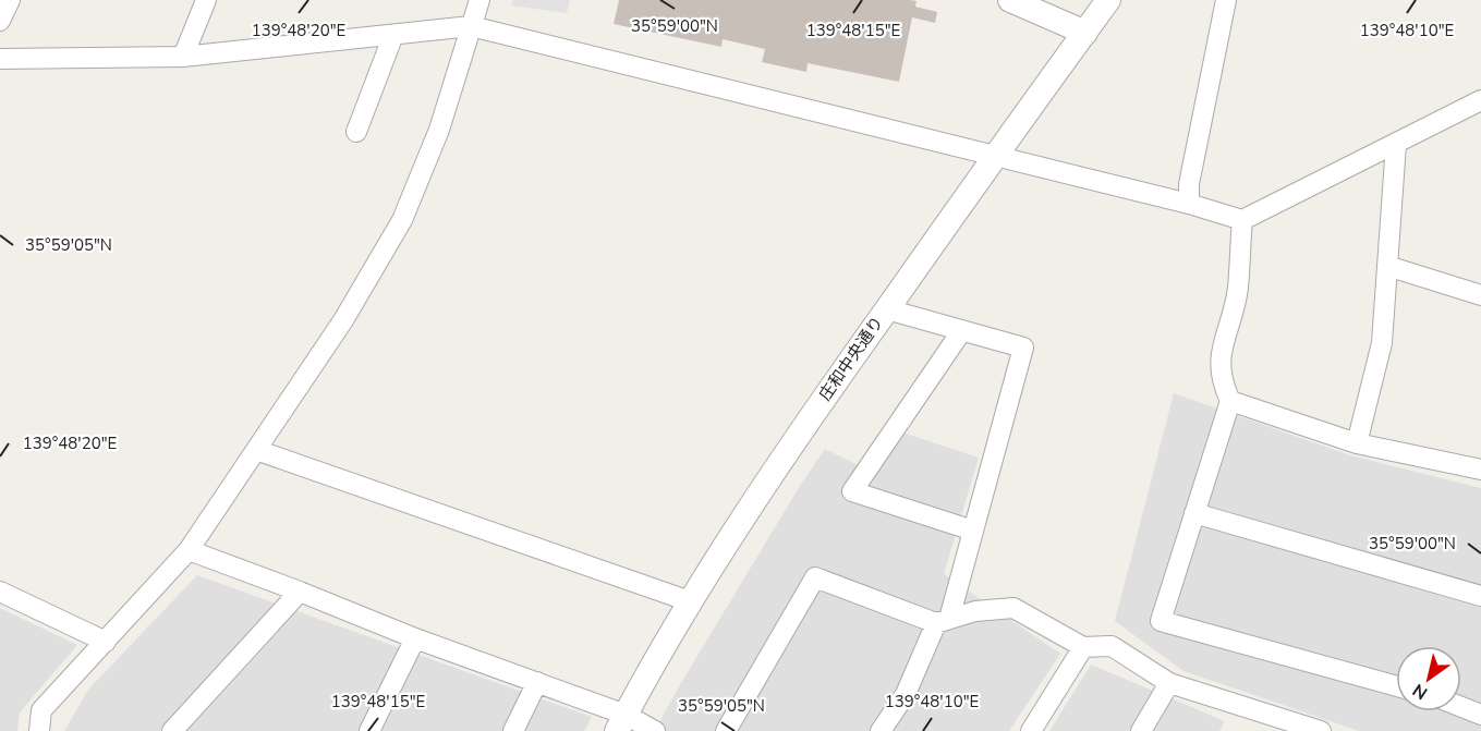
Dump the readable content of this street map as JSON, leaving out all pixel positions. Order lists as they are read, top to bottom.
{
  "streets": {
    "street": ["庄和中央通り"]
  },
  "north": "bottom left",
  "coordinates": [
    "35°59'00\"N",
    "139°48'20\"E",
    "139°48'15\"E",
    "139°48'10\"E",
    "35°59'05\"N"
  ]
}
